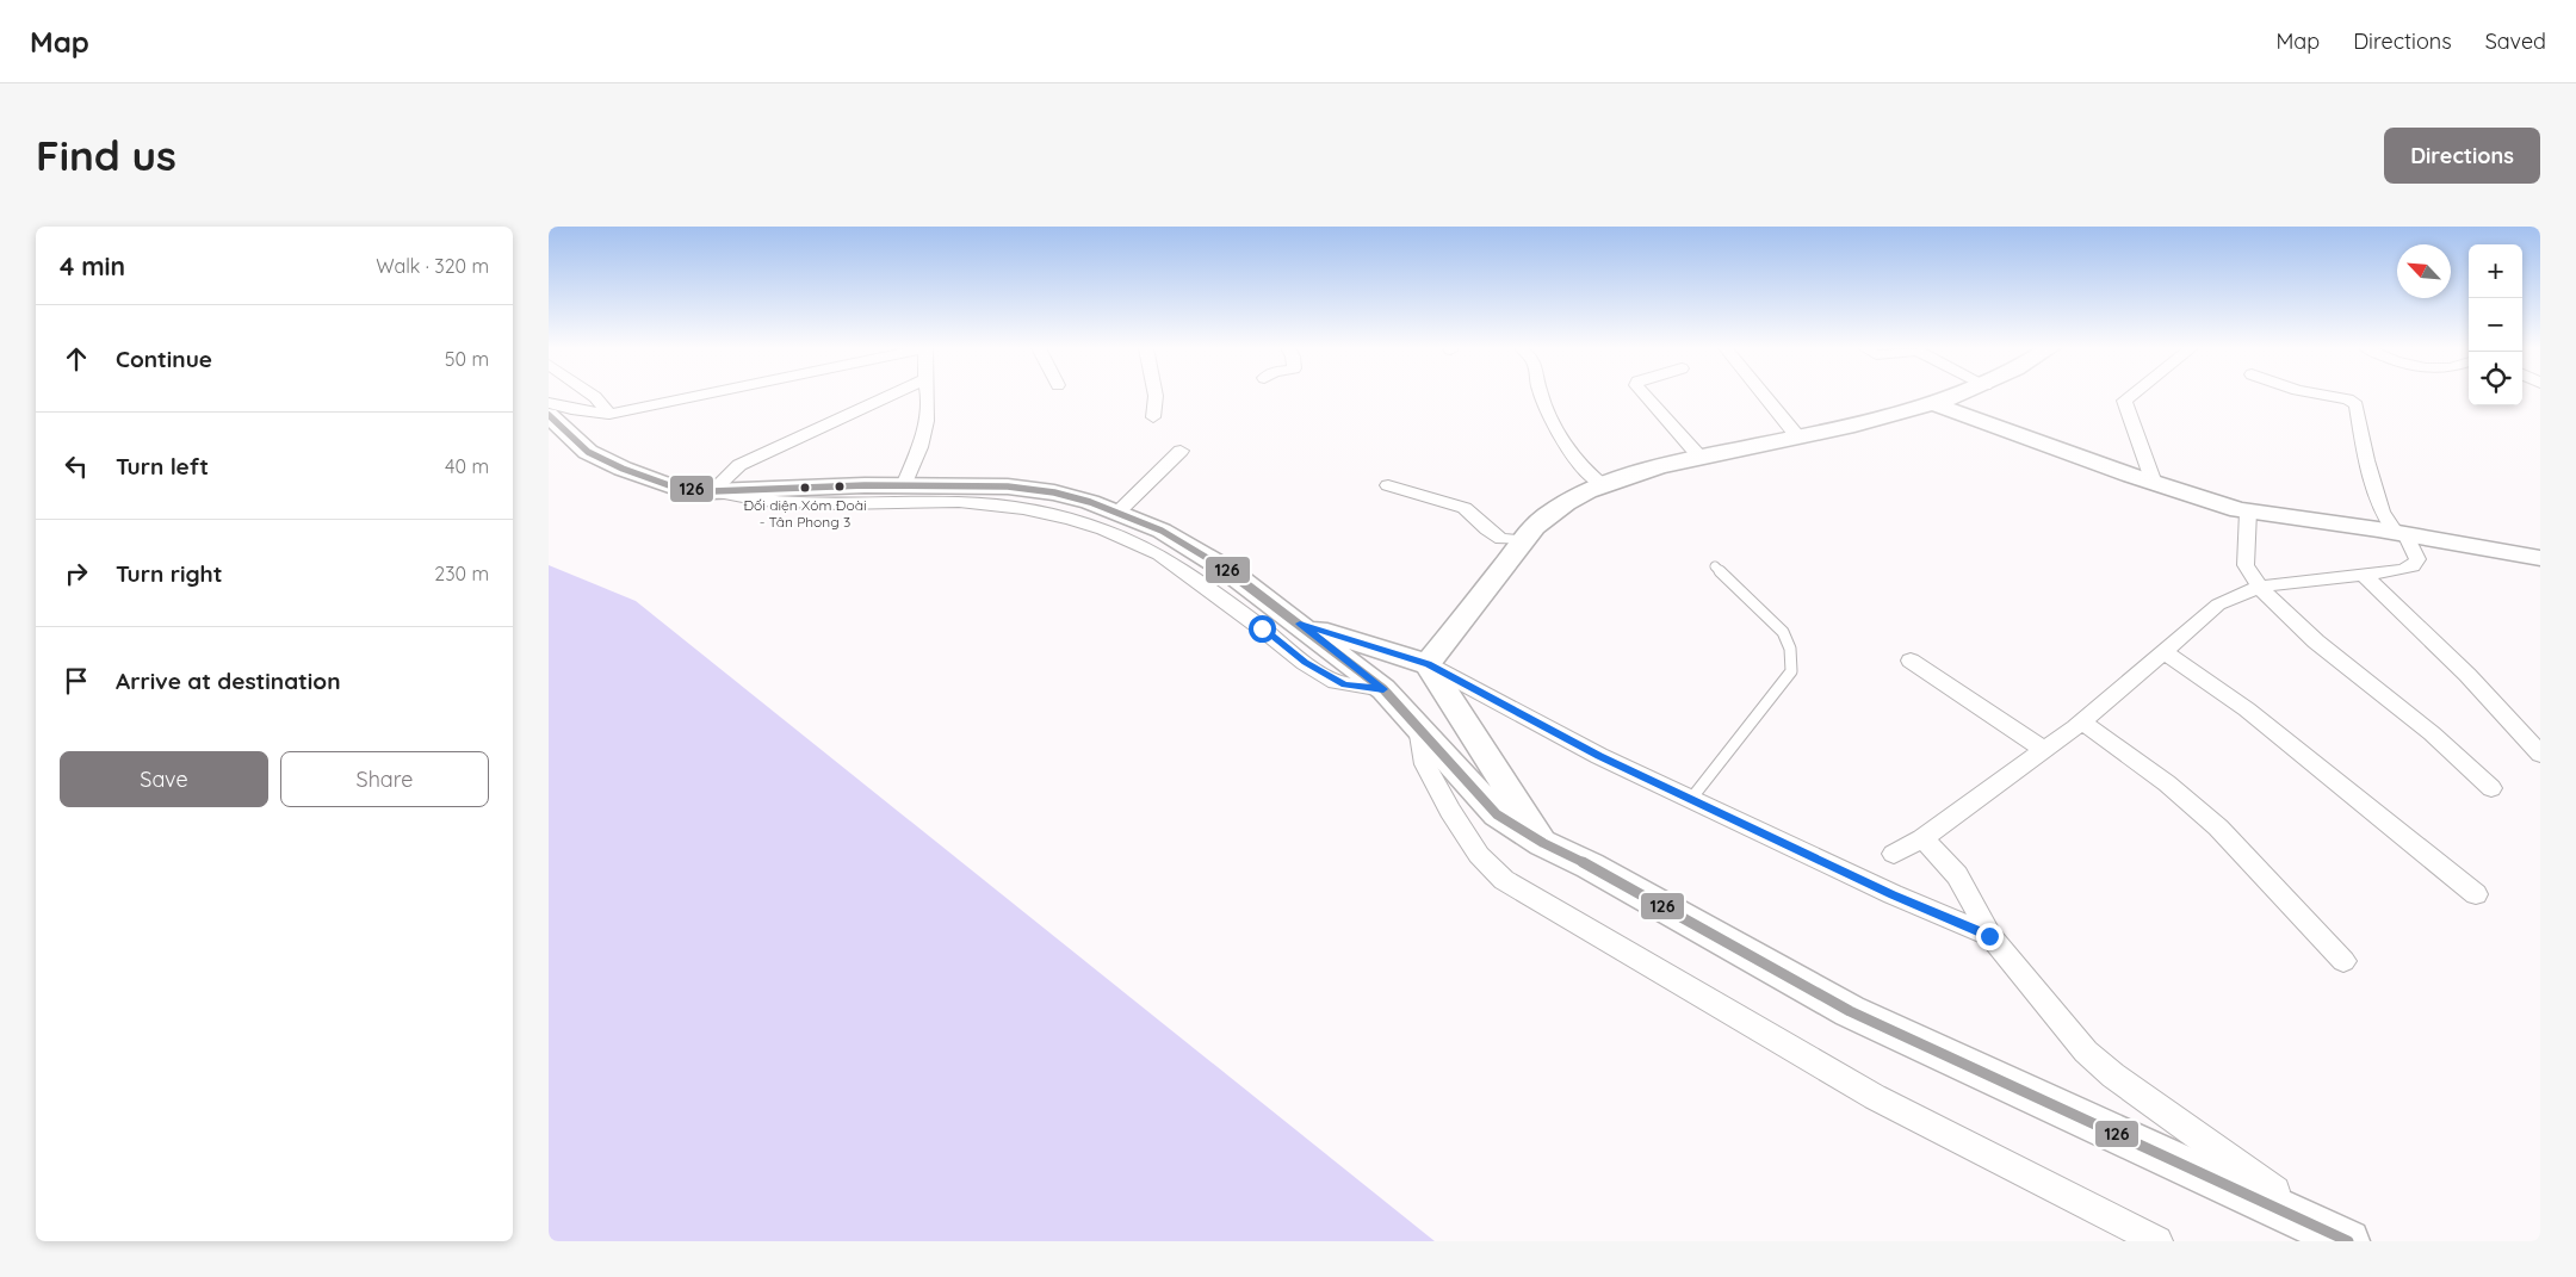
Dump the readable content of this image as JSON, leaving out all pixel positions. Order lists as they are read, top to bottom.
{
  "places": ["Đối diện Xóm Đoài - Tân Phong 3"],
  "lines": ["transit line 126"],
  "north": "top left",
  "page": {
    "header": "Map",
    "nav": ["Map", "Directions", "Saved"],
    "buttons": [
      "Directions",
      ["Save", "Share"]
    ],
    "title": "Find us",
    "heading": ["4 min", "Walk · 320 m"],
    "map_buttons": ["+", "−"],
    "list": [
      ["Continue", "50 m"],
      ["Turn left", "40 m"],
      ["Turn right", "230 m"],
      "Arrive at destination"
    ]
  }
}
